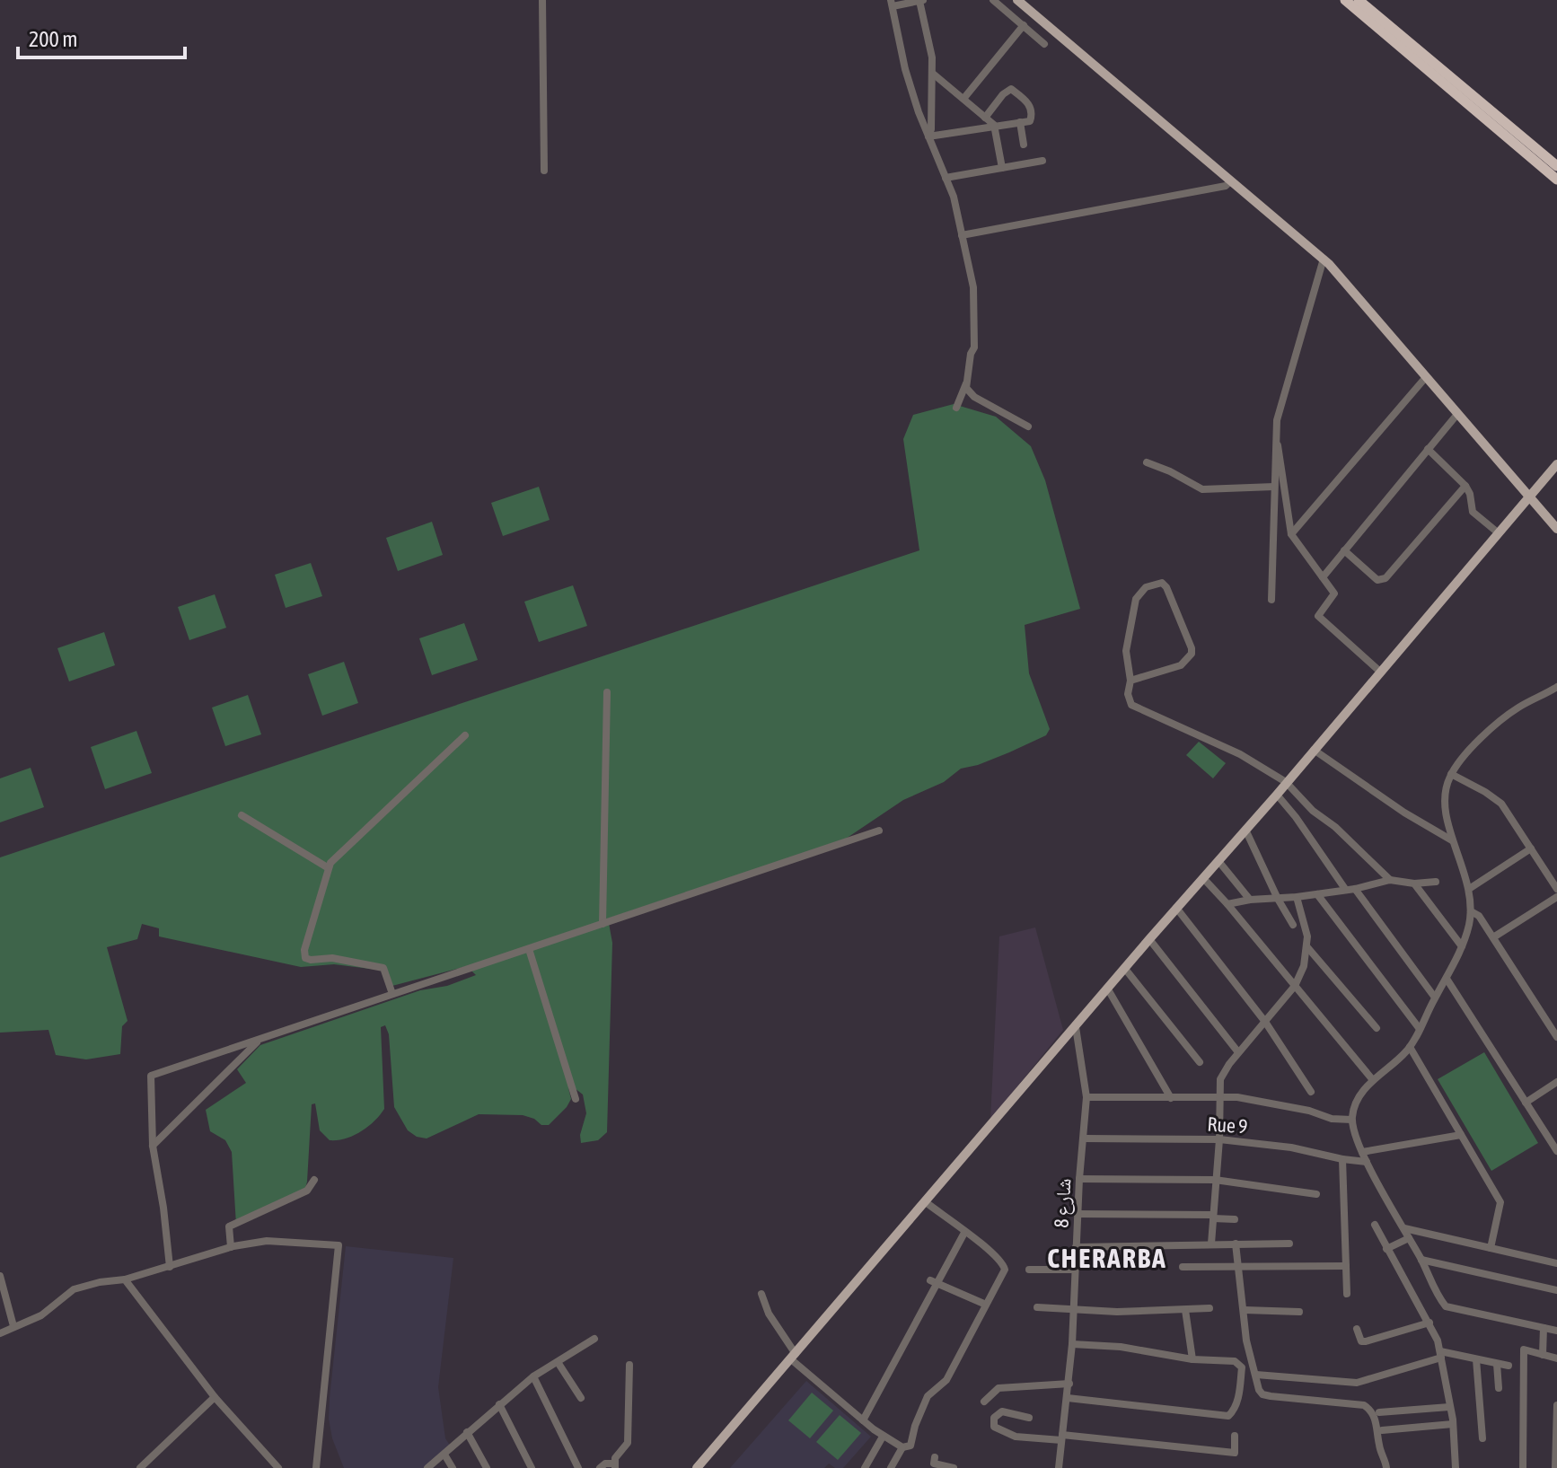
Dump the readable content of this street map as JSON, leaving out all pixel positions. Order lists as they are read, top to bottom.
{
  "streets": {
    "street": ["Rue 9", "شارع 8"]
  },
  "crossings": [
    ["Rue 9", "شارع 8"]
  ],
  "districts": ["CHERARBA"],
  "scale_bar": "200 m"
}
